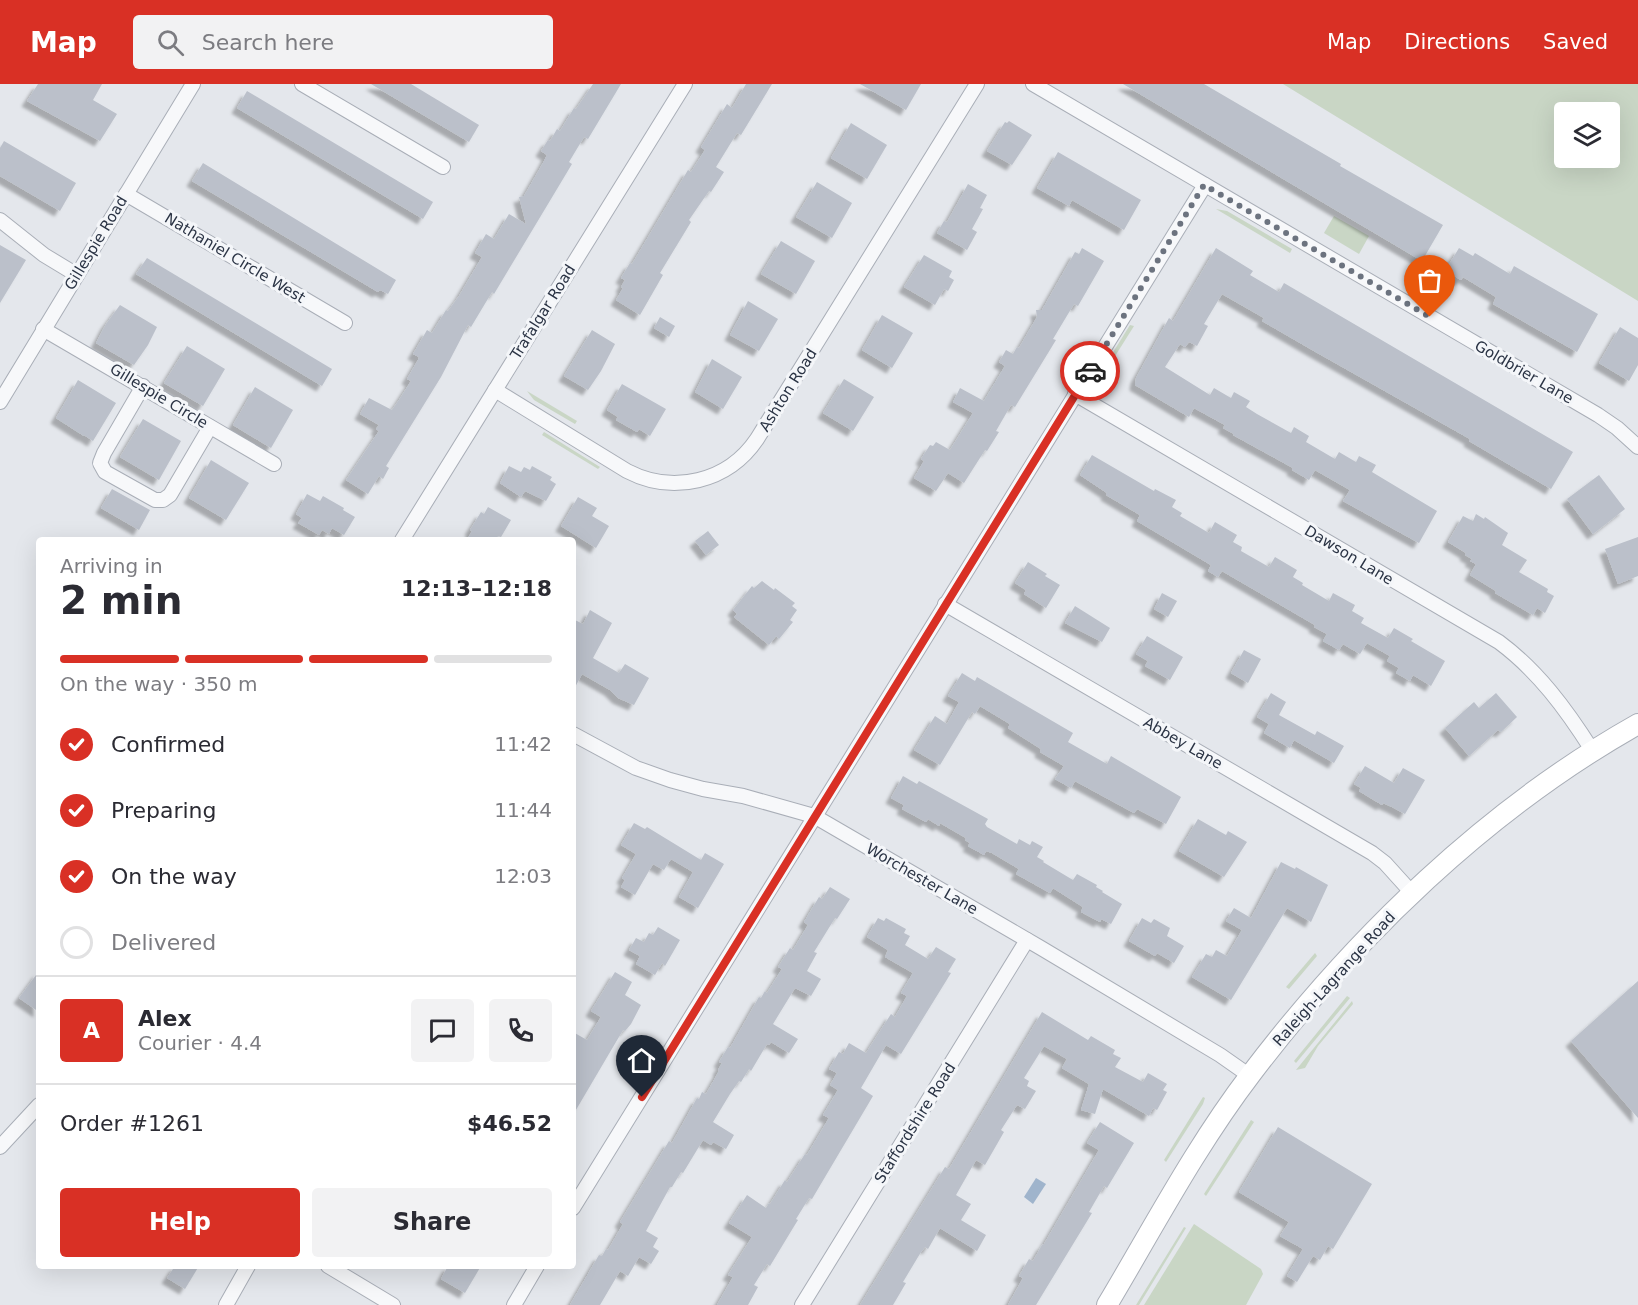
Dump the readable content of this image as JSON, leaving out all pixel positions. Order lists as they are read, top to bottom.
{
  "streets": {
    "main road": ["Raleigh-Lagrange Road"],
    "street": [
      "Gillespie Road",
      "Nathaniel Circle West",
      "Trafalgar Road",
      "Goldbrier Lane",
      "Ashton Road",
      "Gillespie Circle",
      "Dawson Lane",
      "Abbey Lane",
      "Worchester Lane",
      "Staffordshire Road"
    ]
  },
  "crossings": [
    ["Gillespie Road", "Nathaniel Circle West"],
    ["Gillespie Road", "Gillespie Circle"],
    ["Trafalgar Road", "Ashton Road"],
    ["Dawson Lane", "Raleigh-Lagrange Road"],
    ["Abbey Lane", "Raleigh-Lagrange Road"],
    ["Worchester Lane", "Raleigh-Lagrange Road"],
    ["Worchester Lane", "Staffordshire Road"]
  ],
  "page": {
    "header": "Map",
    "search": "Search here",
    "nav": ["Map", "Directions", "Saved"],
    "heading": ["2 min", "Arriving in", "12:13–12:18"],
    "panel": [
      "Alex",
      "Courier · 4.4",
      "Order #1261",
      "$46.52"
    ],
    "bar": "On the way · 350 m",
    "list": [
      ["Confirmed", "11:42"],
      ["Preparing", "11:44"],
      ["On the way", "12:03"],
      "Delivered"
    ],
    "round": "A",
    "buttons": ["Help", "Share"]
  }
}
